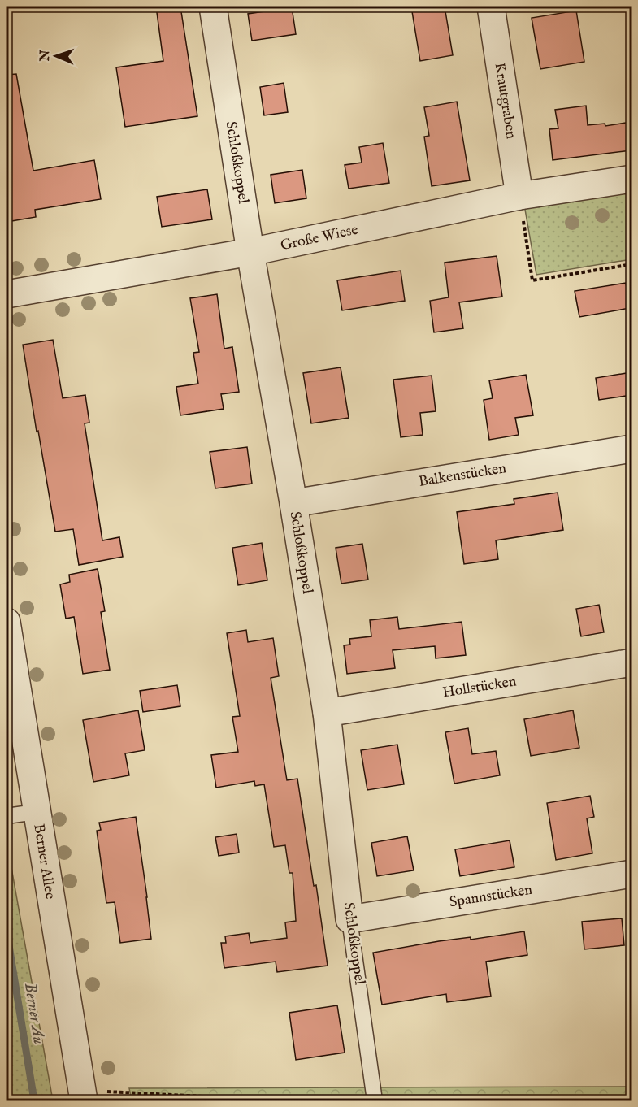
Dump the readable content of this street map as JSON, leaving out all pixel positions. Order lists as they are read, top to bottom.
{
  "streets": {
    "street": [
      "Krautgraben",
      "Schloßkoppel",
      "Große Wiese",
      "Balkenstücken",
      "Hollstücken",
      "Berner Allee",
      "Spannstücken"
    ]
  },
  "crossings": [
    ["Krautgraben", "Große Wiese"],
    ["Schloßkoppel", "Große Wiese"],
    ["Schloßkoppel", "Balkenstücken"],
    ["Schloßkoppel", "Hollstücken"],
    ["Schloßkoppel", "Spannstücken"]
  ],
  "water": ["Berner Au"],
  "north": "left"
}
